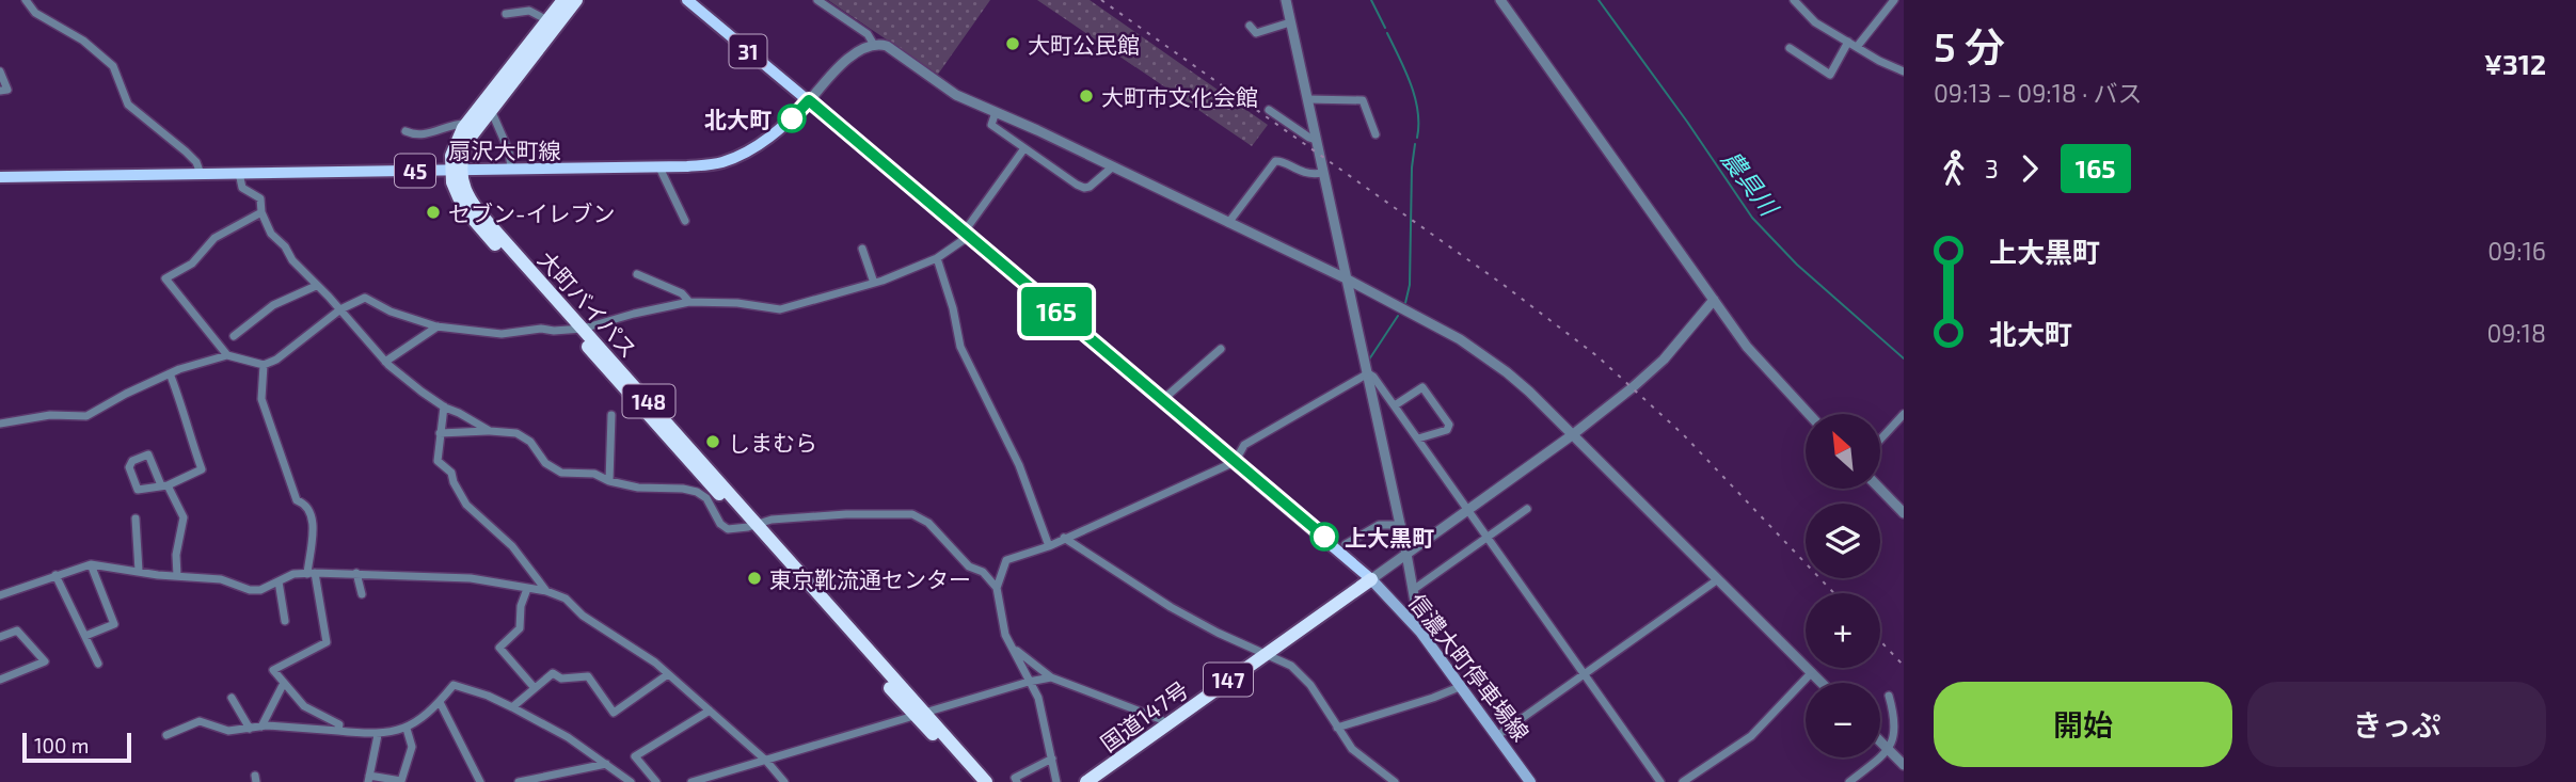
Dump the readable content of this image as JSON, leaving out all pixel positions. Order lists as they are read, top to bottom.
{
  "streets": {
    "highway": [
      "大町バイパス",
      "148",
      "147",
      "国道147号"
    ],
    "main road": [
      "31",
      "扇沢大町線",
      "45",
      "信濃大町停車場線"
    ]
  },
  "crossings": [
    ["31", "扇沢大町線"],
    ["31", "信濃大町停車場線"],
    ["31", "国道147号"],
    ["扇沢大町線", "大町バイパス"],
    ["信濃大町停車場線", "国道147号"]
  ],
  "water": ["農具川"],
  "places": [
    "大町公民館",
    "大町市文化会館",
    "北大町",
    "セブン-イレブン",
    "しまむら",
    "上大黒町",
    "東京靴流通センター"
  ],
  "lines": ["bus line 165"],
  "scale_bar": "100 m",
  "north": "top left",
  "page": {
    "on_map": "165",
    "heading": ["5 分", "09:13 – 09:18 · バス", "¥312"],
    "legs": ["3", "165"],
    "list": [
      {
        "name": "上大黒町",
        "value": "09:16"
      },
      {
        "name": "北大町",
        "value": "09:18"
      }
    ],
    "map_buttons": ["+", "−"],
    "buttons": ["開始", "きっぷ"],
    "scale": "100 m"
  }
}
